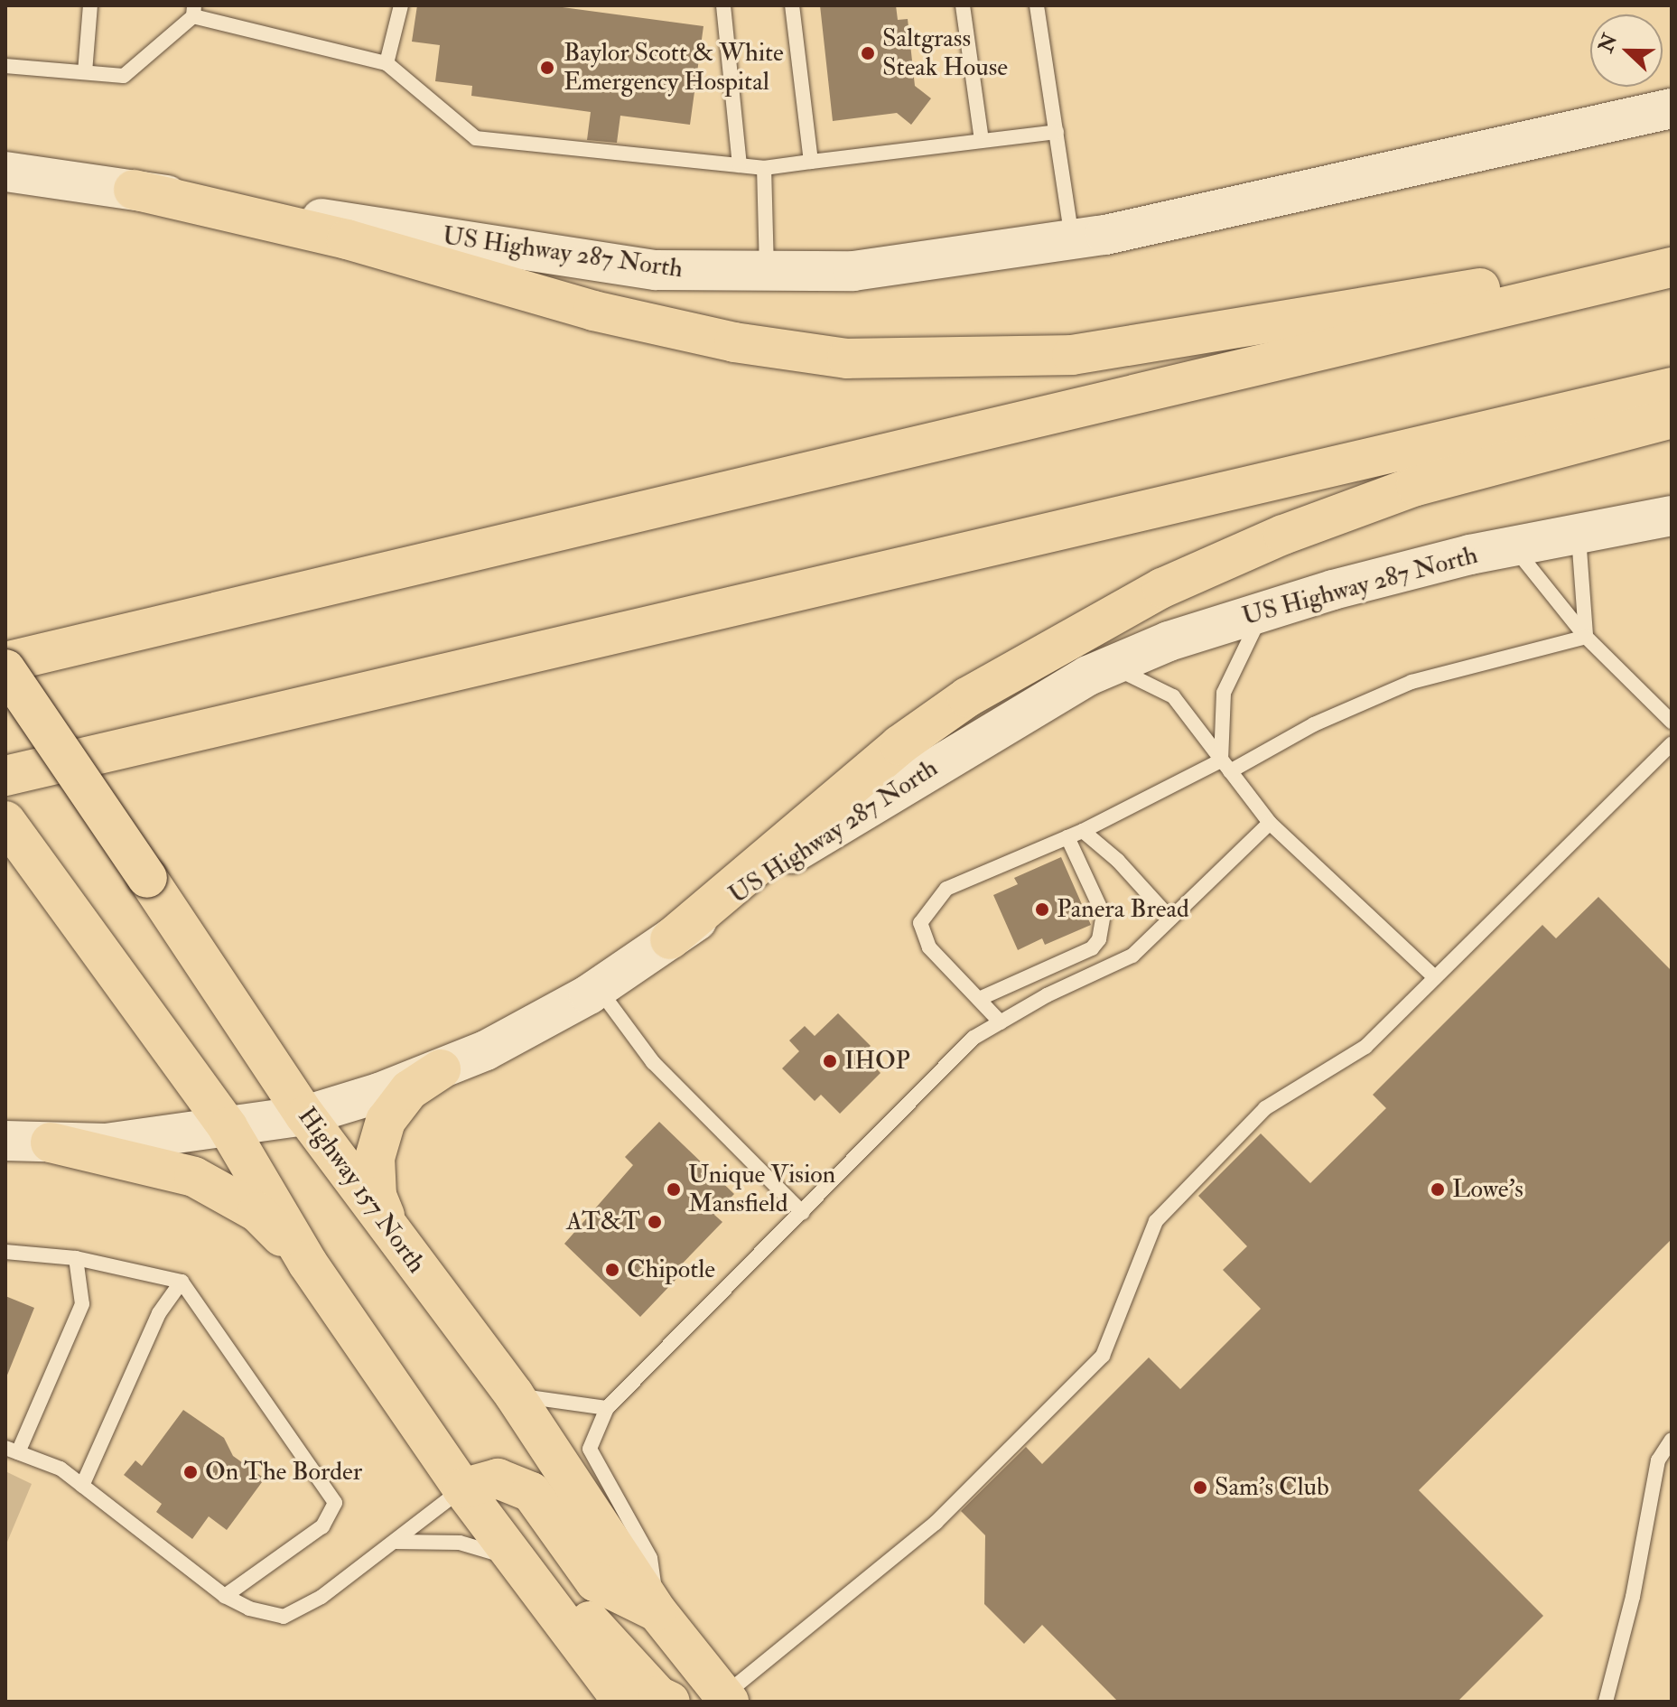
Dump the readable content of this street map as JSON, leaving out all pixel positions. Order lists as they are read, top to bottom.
{
  "streets": {
    "main road": ["US Highway 287 North", "Highway 157 North"]
  },
  "crossings": [
    ["US Highway 287 North", "Highway 157 North"]
  ],
  "places": [
    "Saltgrass Steak House",
    "Baylor Scott & White Emergency Hospital",
    "Panera Bread",
    "IHOP",
    "Unique Vision Mansfield",
    "Lowe's",
    "AT&T",
    "Chipotle",
    "On The Border",
    "Sam's Club"
  ],
  "north": "left"
}
